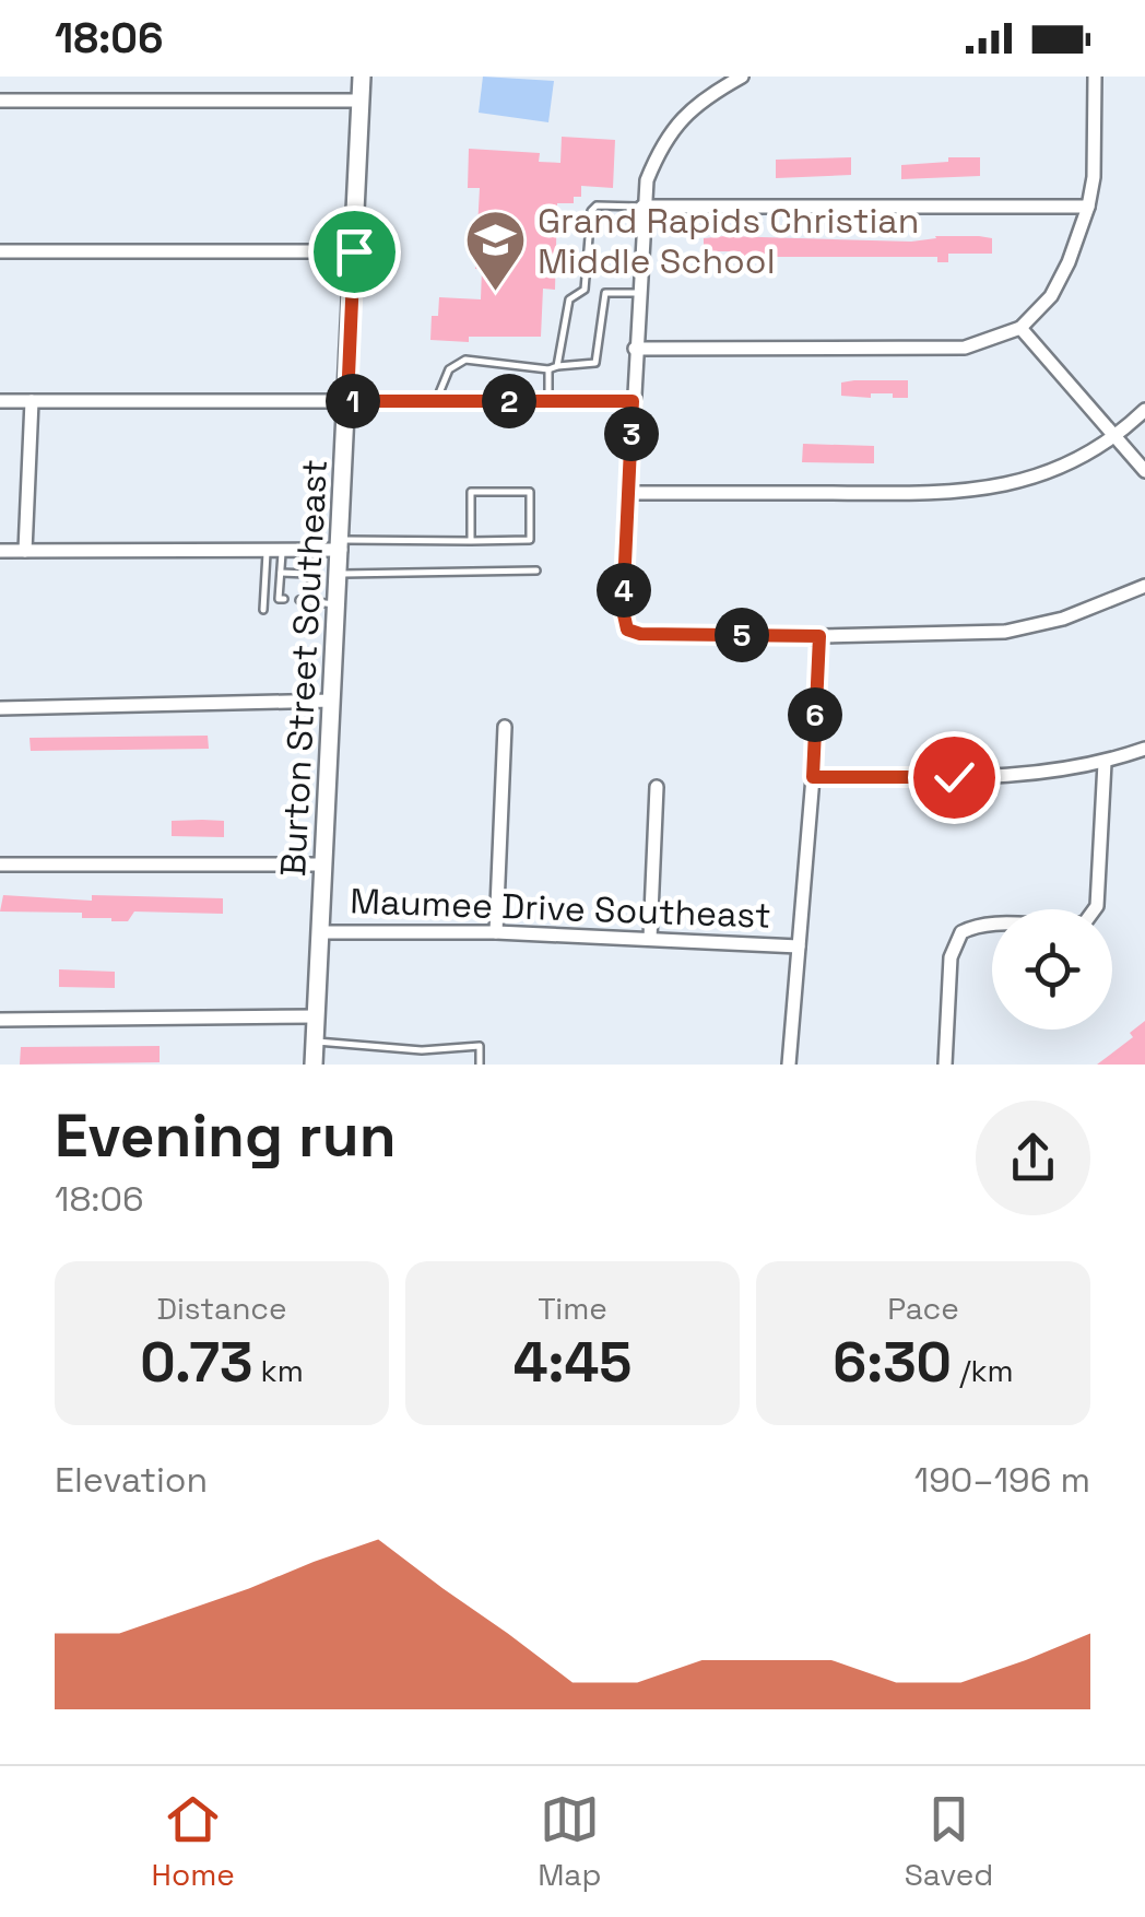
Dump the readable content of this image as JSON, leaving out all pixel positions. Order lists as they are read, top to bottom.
{
  "streets": {
    "main road": ["Burton Street Southeast"],
    "street": ["Maumee Drive Southeast"]
  },
  "crossings": [
    ["Burton Street Southeast", "Maumee Drive Southeast"]
  ],
  "places": {
    "school or university": ["Grand Rapids Christian Middle School"]
  },
  "page": {
    "status": "18:06",
    "pins": [
      "1",
      "2",
      "3",
      "4",
      "5",
      "6"
    ],
    "heading": ["Evening run", "18:06"],
    "stats": [
      ["Distance", "0.73 km"],
      ["Time", "4:45"],
      ["Pace", "6:30 /km"]
    ],
    "chart": ["Elevation", "190–196 m"],
    "tabs": ["Home", "Map", "Saved"]
  }
}
